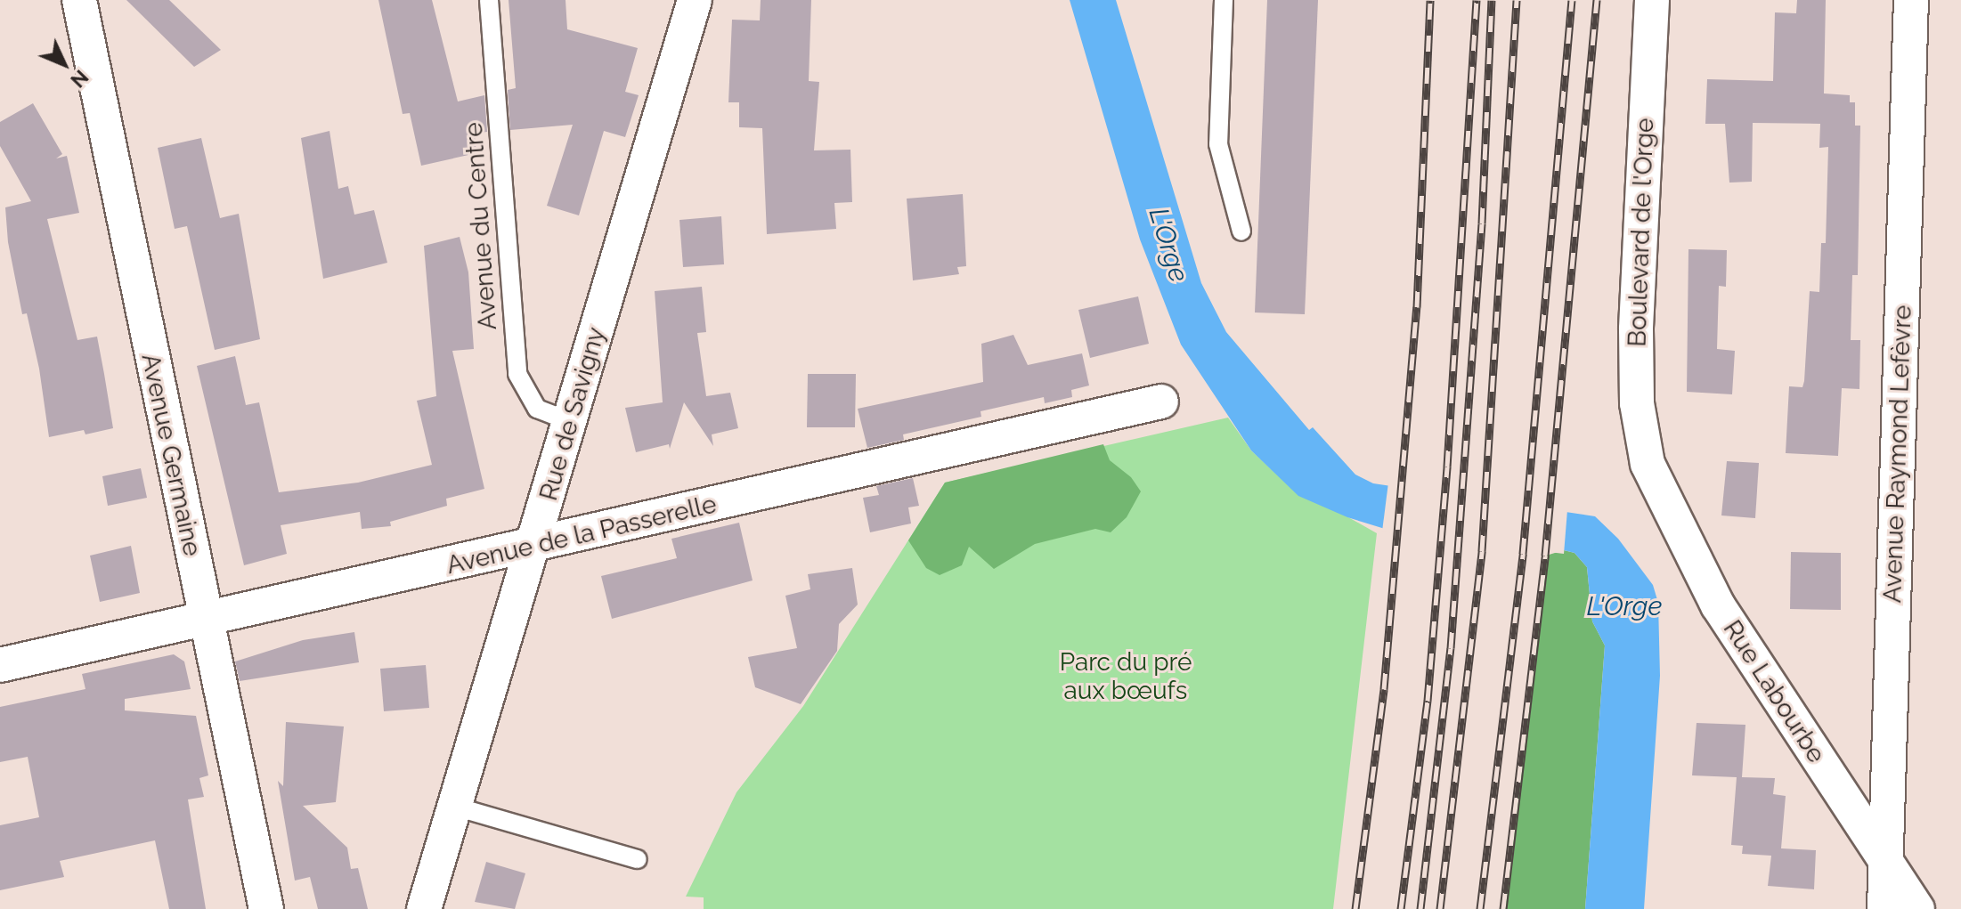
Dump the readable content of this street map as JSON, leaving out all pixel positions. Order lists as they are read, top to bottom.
{
  "streets": {
    "street": [
      "Boulevard de l'Orge",
      "Rue de Savigny",
      "Avenue Raymond Lefèvre",
      "Avenue Germaine",
      "Avenue de la Passerelle",
      "Rue Labourbe"
    ],
    "lane": ["Avenue du Centre"]
  },
  "crossings": [
    ["Avenue du Centre", "Rue de Savigny"],
    ["Boulevard de l'Orge", "Rue Labourbe"],
    ["Rue de Savigny", "Avenue de la Passerelle"],
    ["Avenue Raymond Lefèvre", "Rue Labourbe"],
    ["Avenue Germaine", "Avenue de la Passerelle"]
  ],
  "water": ["L'Orge"],
  "parks": ["Parc du pré aux bœufs"],
  "north": "bottom right"
}
